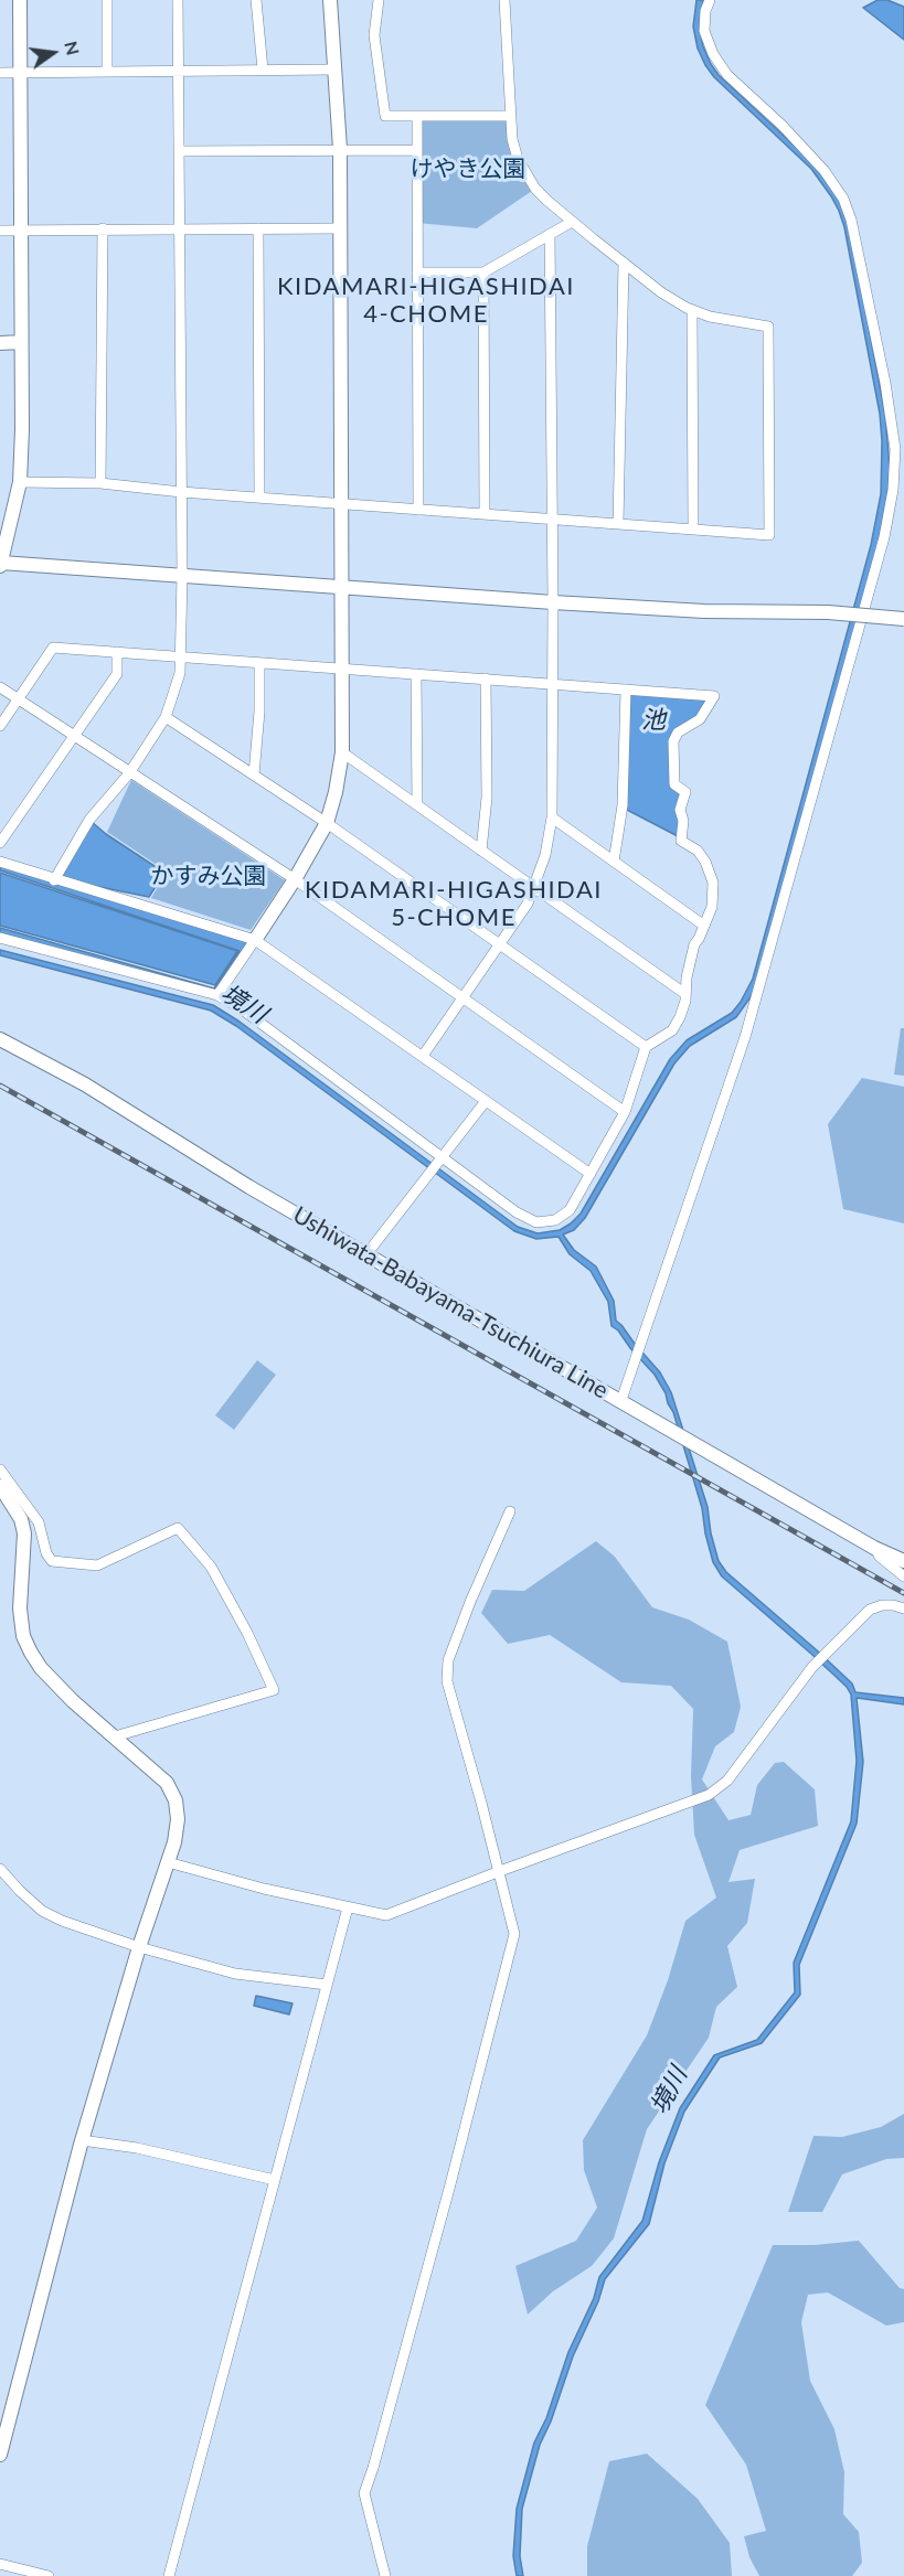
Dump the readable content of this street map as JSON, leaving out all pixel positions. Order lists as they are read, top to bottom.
{
  "streets": {
    "street": ["Ushiwata-Babayama-Tsuchiura Line"]
  },
  "districts": ["KIDAMARI-HIGASHIDAI 4-CHOME", "KIDAMARI-HIGASHIDAI 5-CHOME"],
  "water": ["池", "境川"],
  "parks": ["けやき公園", "かすみ公園"],
  "north": "right"
}
